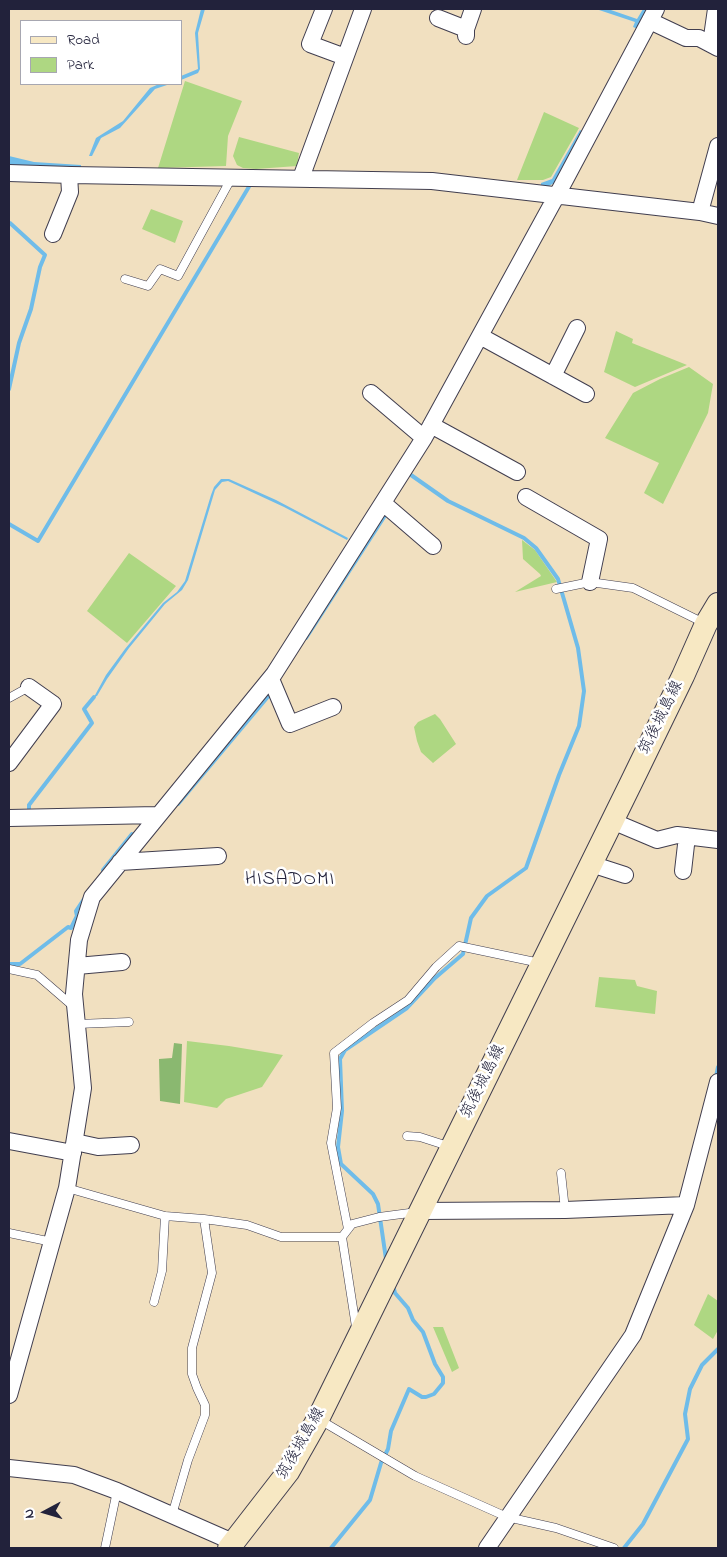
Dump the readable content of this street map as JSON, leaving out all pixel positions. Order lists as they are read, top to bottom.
{
  "streets": {
    "street": ["筑後城島線"]
  },
  "districts": ["HISADOMI"],
  "legend": ["Road", "Park"],
  "north": "left"
}
